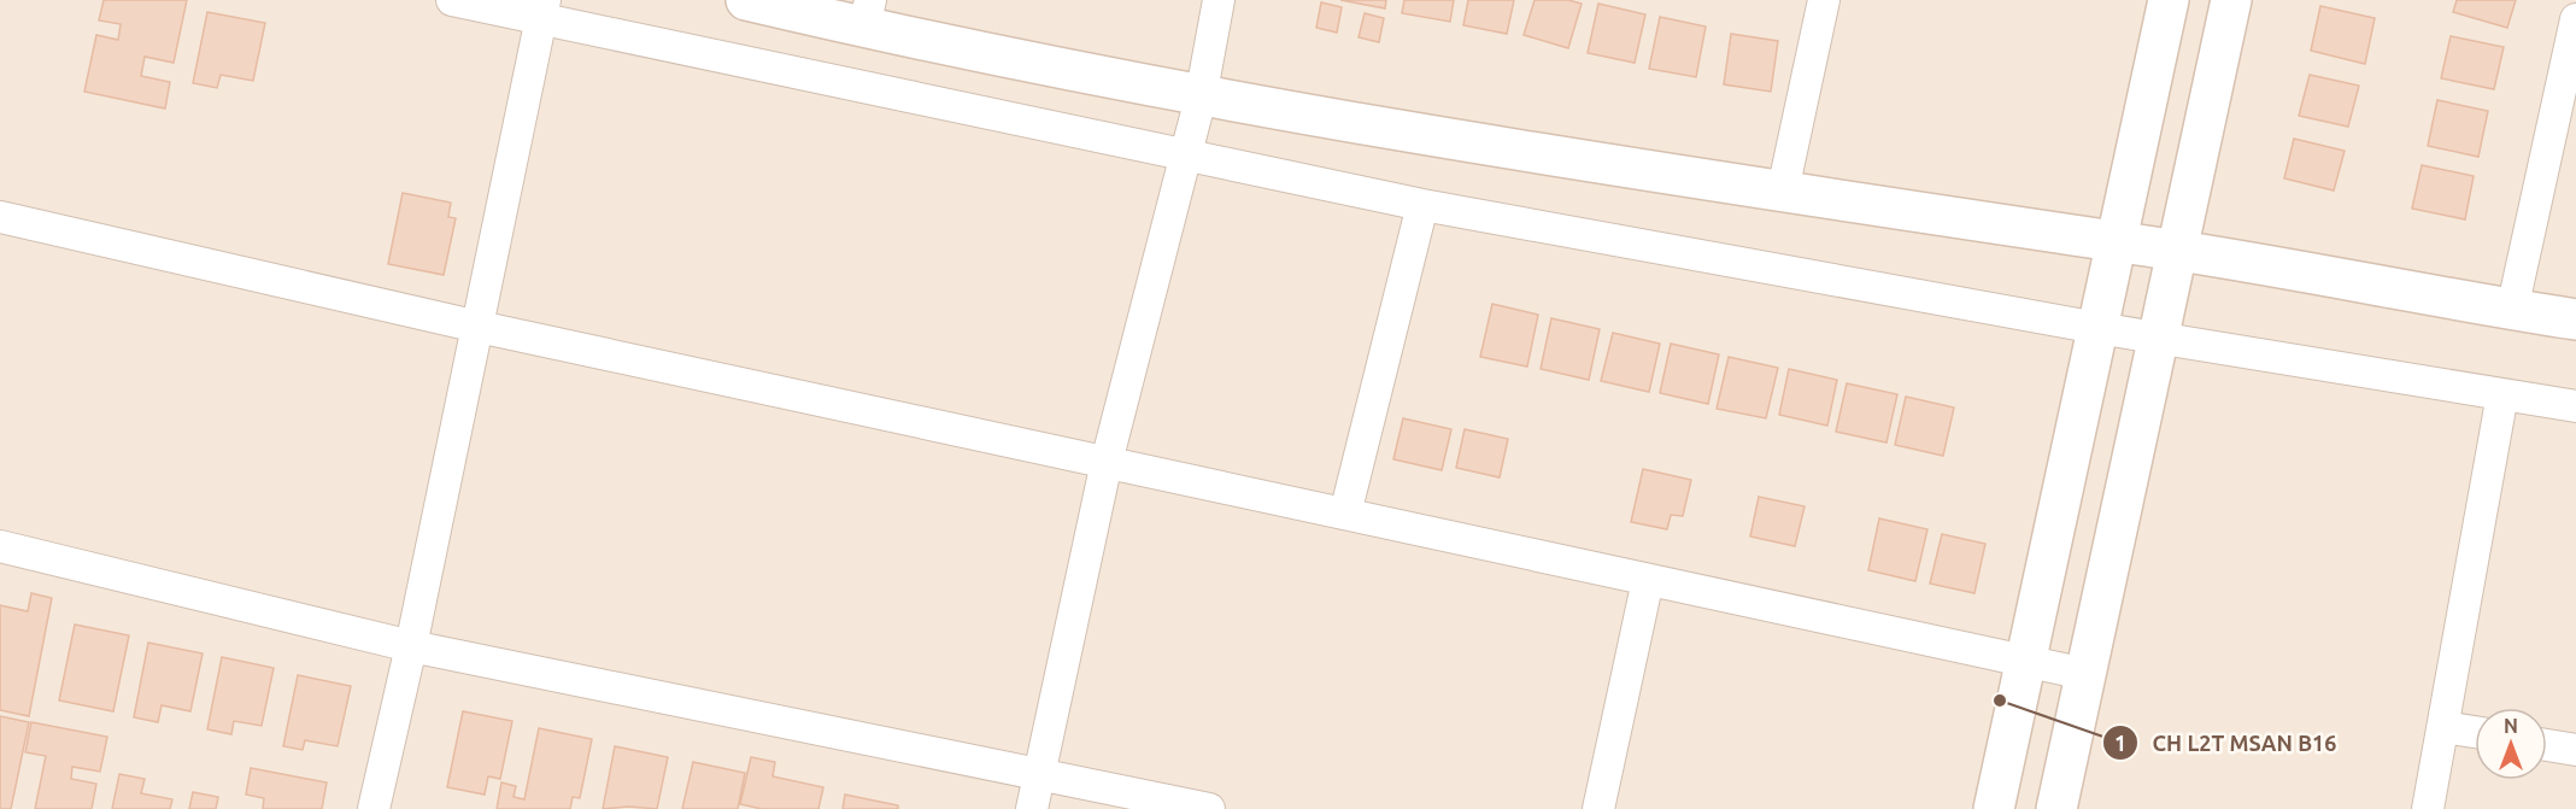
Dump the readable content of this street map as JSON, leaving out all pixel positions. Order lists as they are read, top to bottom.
{
  "places": ["CH L2T MSAN B16"],
  "north": "top"
}
